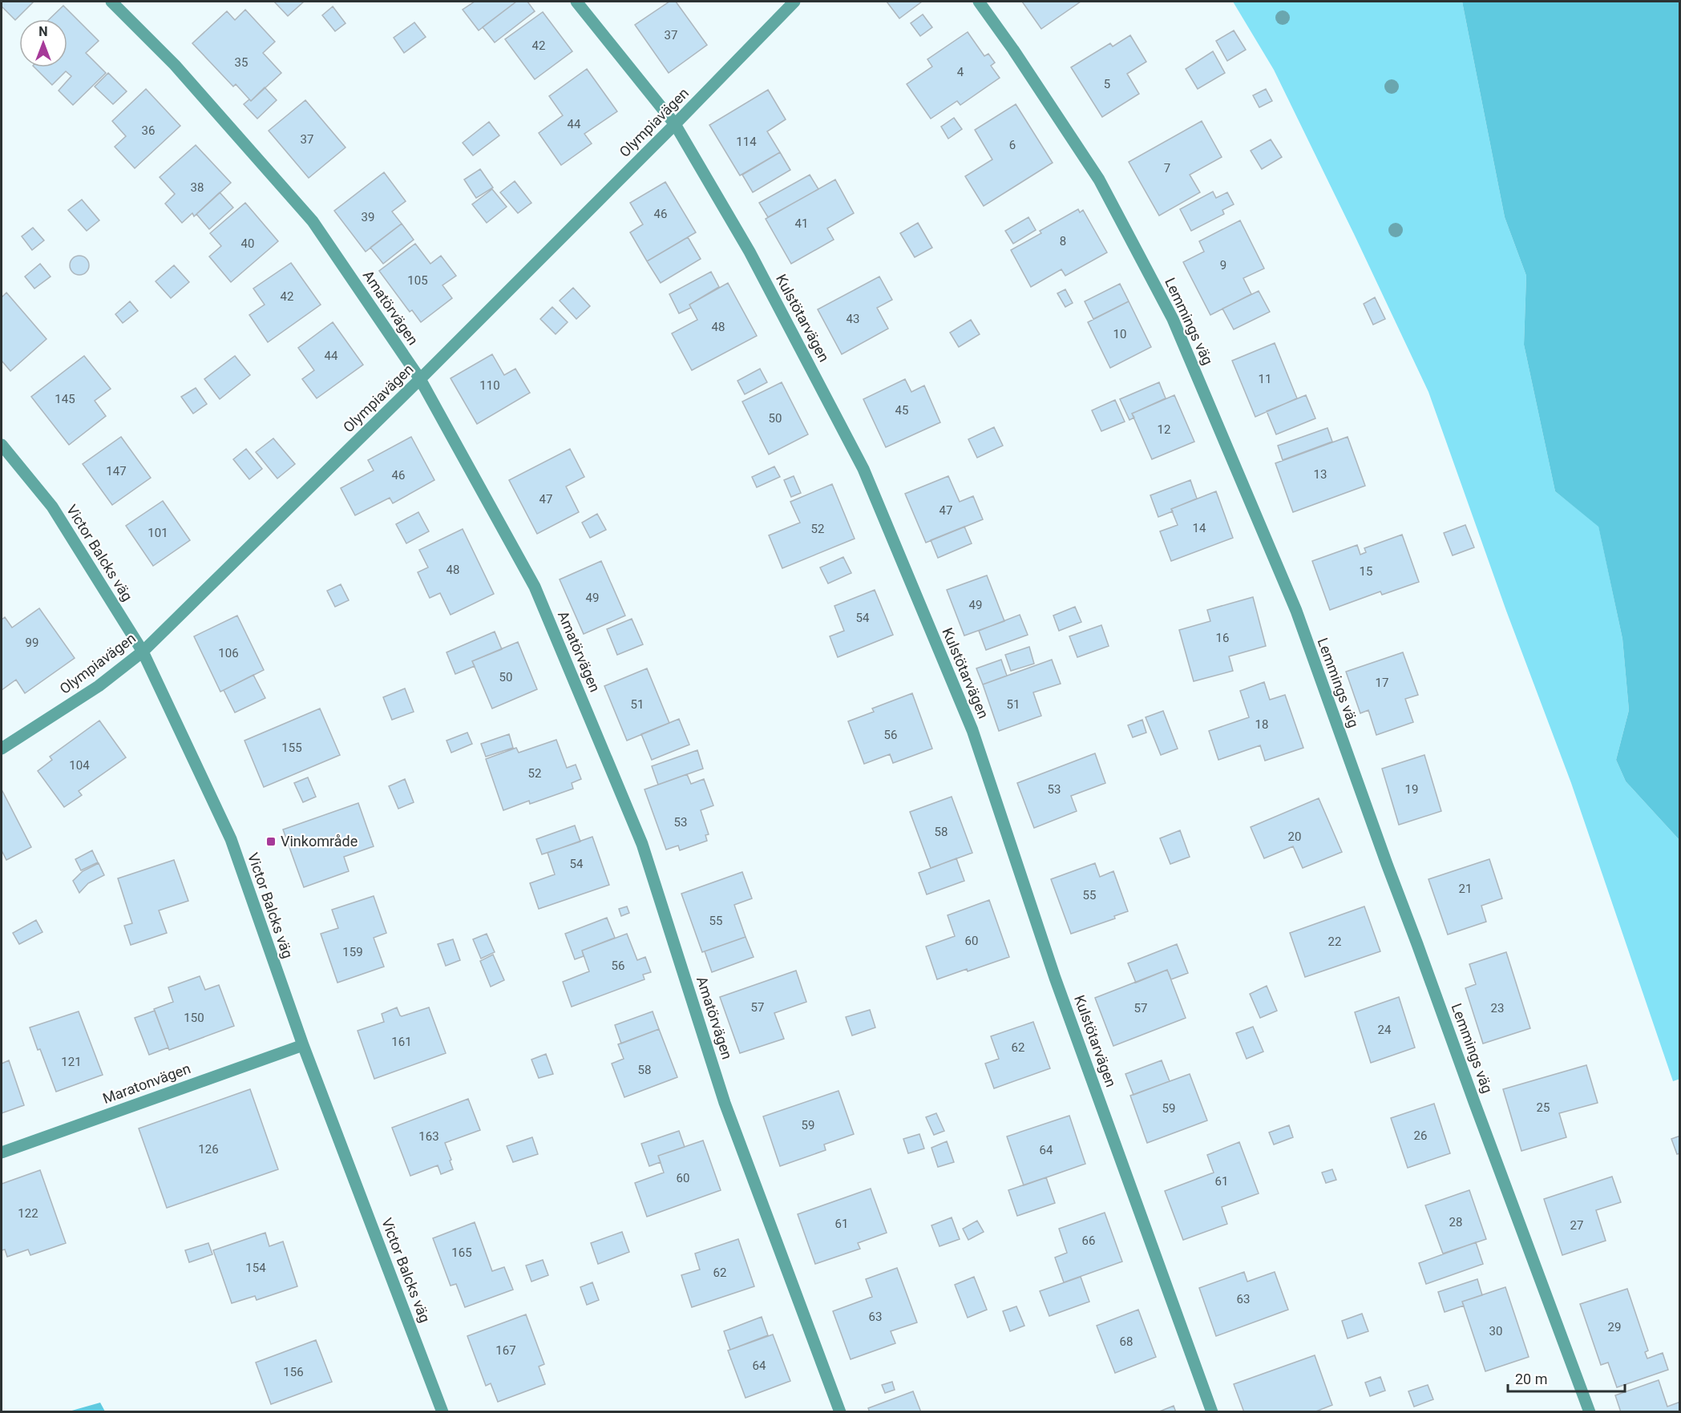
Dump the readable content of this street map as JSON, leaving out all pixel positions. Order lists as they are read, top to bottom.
{
  "streets": {
    "street": [
      "Olympiavägen",
      "Amatörvägen",
      "Kulstötarvägen",
      "Lemmings väg",
      "Victor Balcks väg",
      "Maratonvägen"
    ]
  },
  "crossings": [
    ["Olympiavägen", "Amatörvägen"],
    ["Olympiavägen", "Kulstötarvägen"],
    ["Olympiavägen", "Victor Balcks väg"],
    ["Victor Balcks väg", "Maratonvägen"]
  ],
  "places": {
    "transit": ["Vinkområde"]
  },
  "house_numbers": [
    "37",
    "42",
    "35",
    "4",
    "5",
    "44",
    "36",
    "37",
    "114",
    "6",
    "7",
    "38",
    "46",
    "39",
    "41",
    "8",
    "40",
    "9",
    "105",
    "42",
    "43",
    "48",
    "10",
    "44",
    "11",
    "110",
    "145",
    "45",
    "50",
    "12",
    "147",
    "13",
    "46",
    "47",
    "47",
    "14",
    "52",
    "101",
    "48",
    "15",
    "49",
    "49",
    "54",
    "16",
    "99",
    "106",
    "50",
    "17",
    "51",
    "51",
    "18",
    "56",
    "155",
    "104",
    "52",
    "53",
    "19",
    "53",
    "58",
    "20",
    "54",
    "21",
    "55",
    "55",
    "60",
    "22",
    "159",
    "56",
    "57",
    "57",
    "23",
    "150",
    "24",
    "161",
    "62",
    "121",
    "58",
    "25",
    "59",
    "59",
    "26",
    "163",
    "126",
    "64",
    "60",
    "61",
    "122",
    "28",
    "61",
    "27",
    "66",
    "165",
    "154",
    "62",
    "63",
    "63",
    "29",
    "30",
    "68",
    "167",
    "64",
    "156"
  ],
  "scale_bar": "20 m",
  "north": "top"
}
